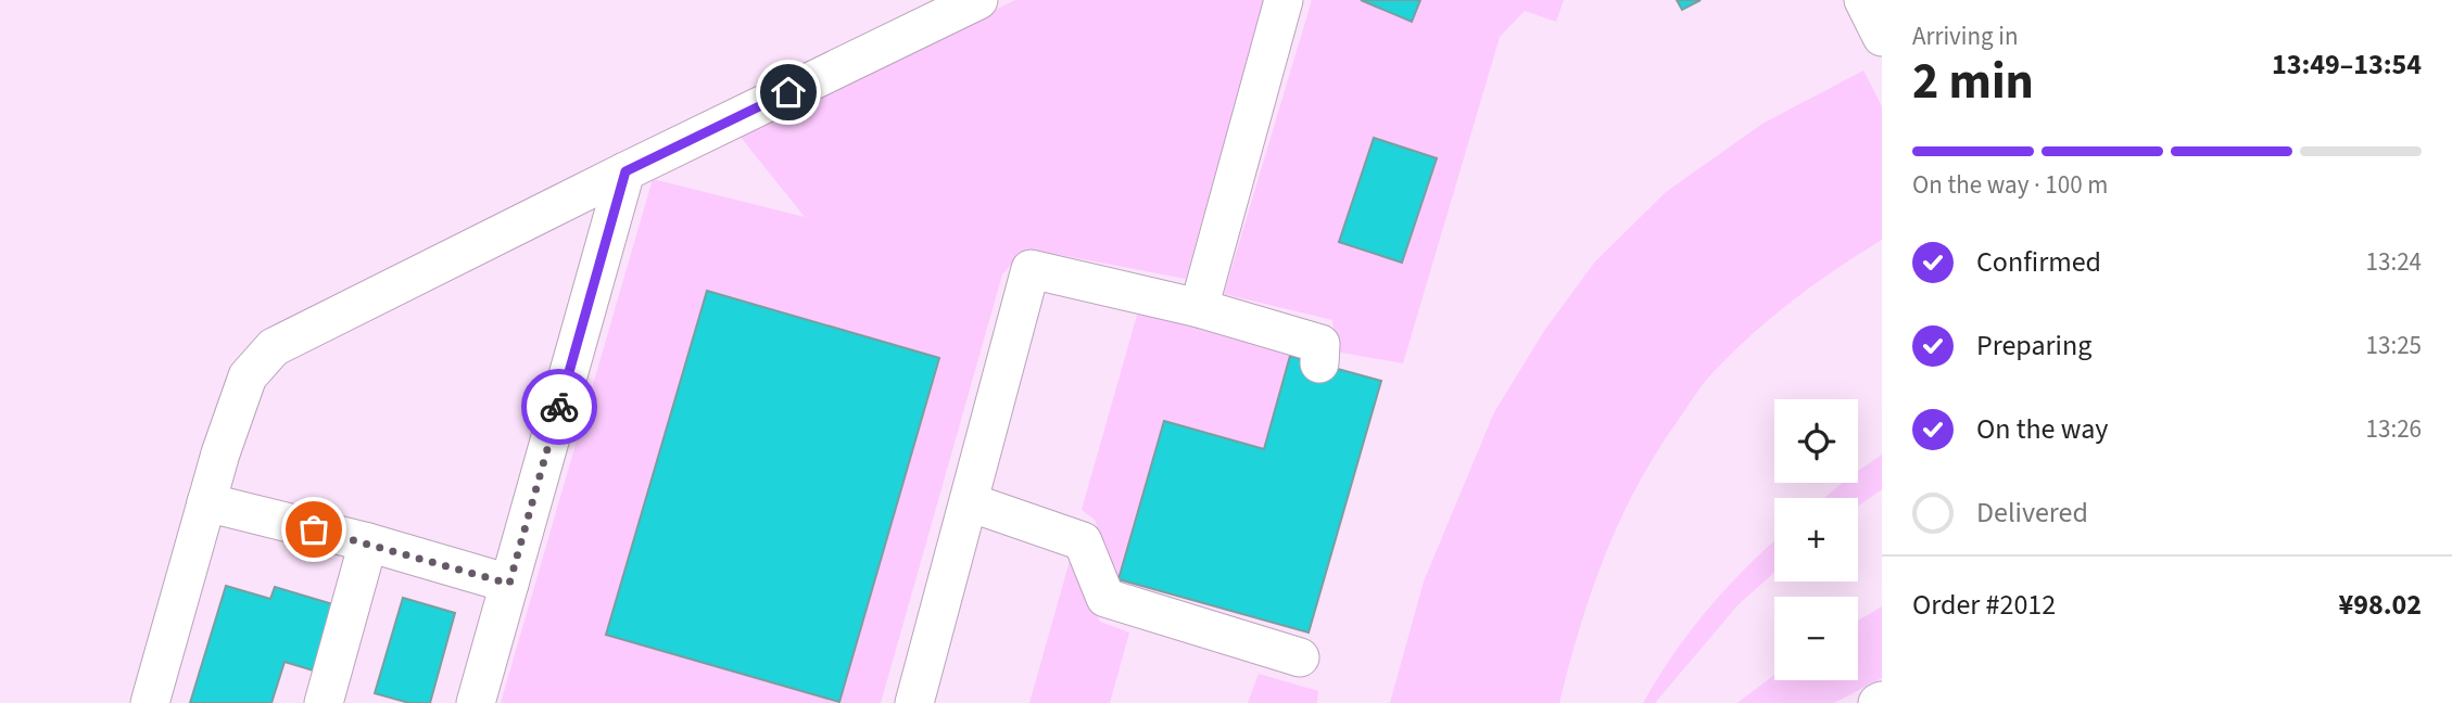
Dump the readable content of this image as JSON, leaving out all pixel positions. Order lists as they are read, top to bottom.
{
  "page": {
    "heading": ["2 min", "Arriving in", "13:49–13:54"],
    "panel": ["Order #2012", "¥98.02"],
    "bar": "On the way · 100 m",
    "list": [
      ["Confirmed", "13:24"],
      ["Preparing", "13:25"],
      ["On the way", "13:26"],
      "Delivered"
    ],
    "map_buttons": ["+", "−"]
  }
}
